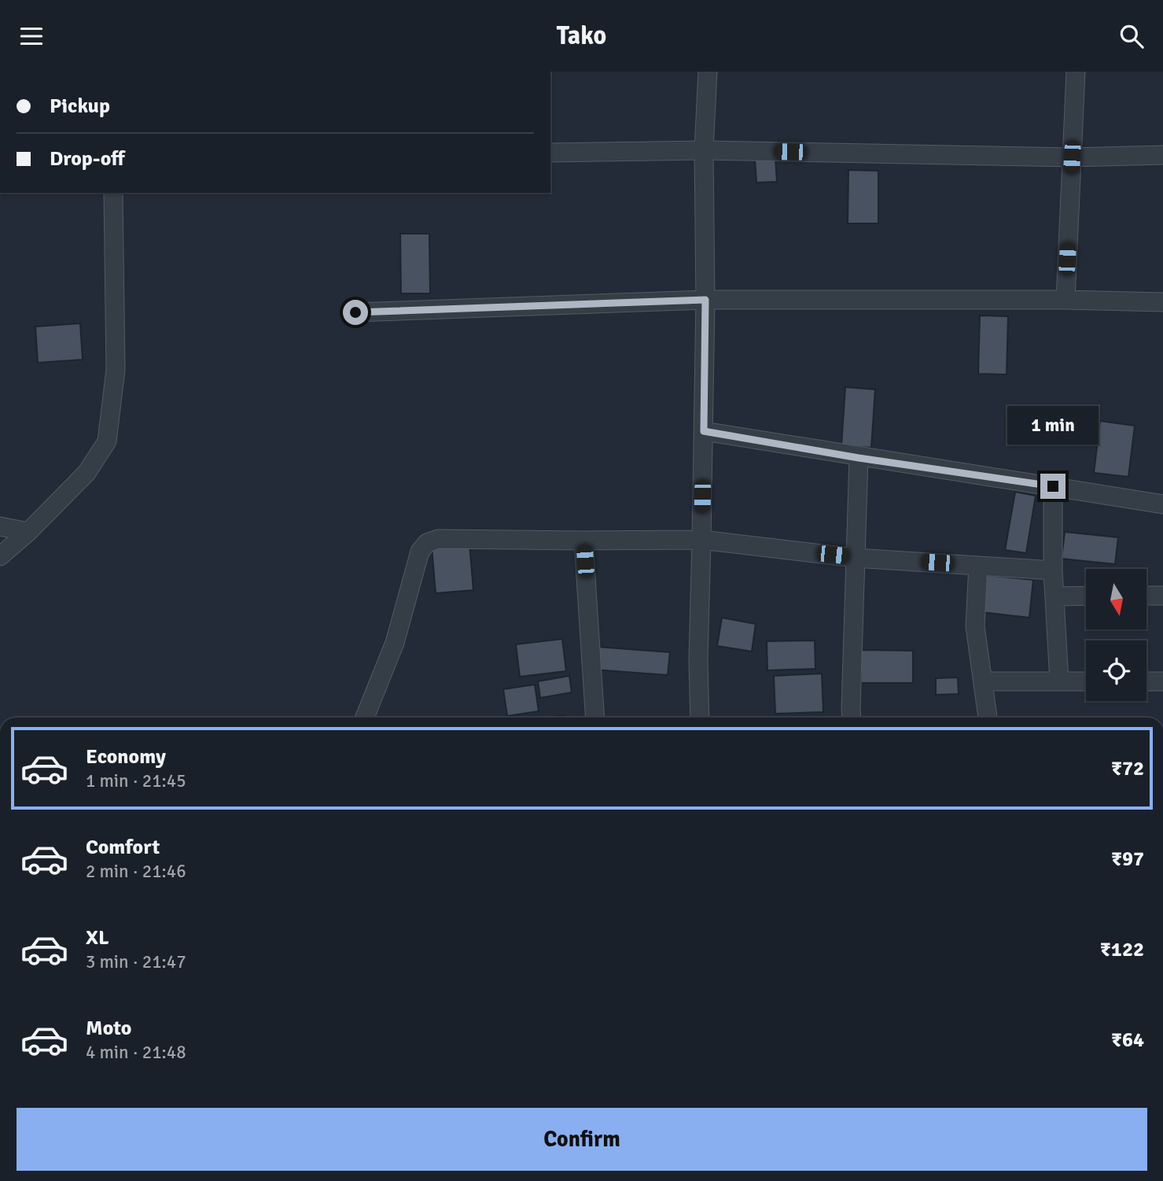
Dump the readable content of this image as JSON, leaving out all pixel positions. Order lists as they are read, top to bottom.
{
  "north": "bottom",
  "page": {
    "header": "Tako",
    "banner": ["Pickup", "Drop-off"],
    "bubble": "1 min",
    "list": [
      {
        "name": "Economy",
        "note": "1 min · 21:45",
        "value": "₹72"
      },
      {
        "name": "Comfort",
        "note": "2 min · 21:46",
        "value": "₹97"
      },
      {
        "name": "XL",
        "note": "3 min · 21:47",
        "value": "₹122"
      },
      {
        "name": "Moto",
        "note": "4 min · 21:48",
        "value": "₹64"
      }
    ],
    "buttons": "Confirm"
  }
}
